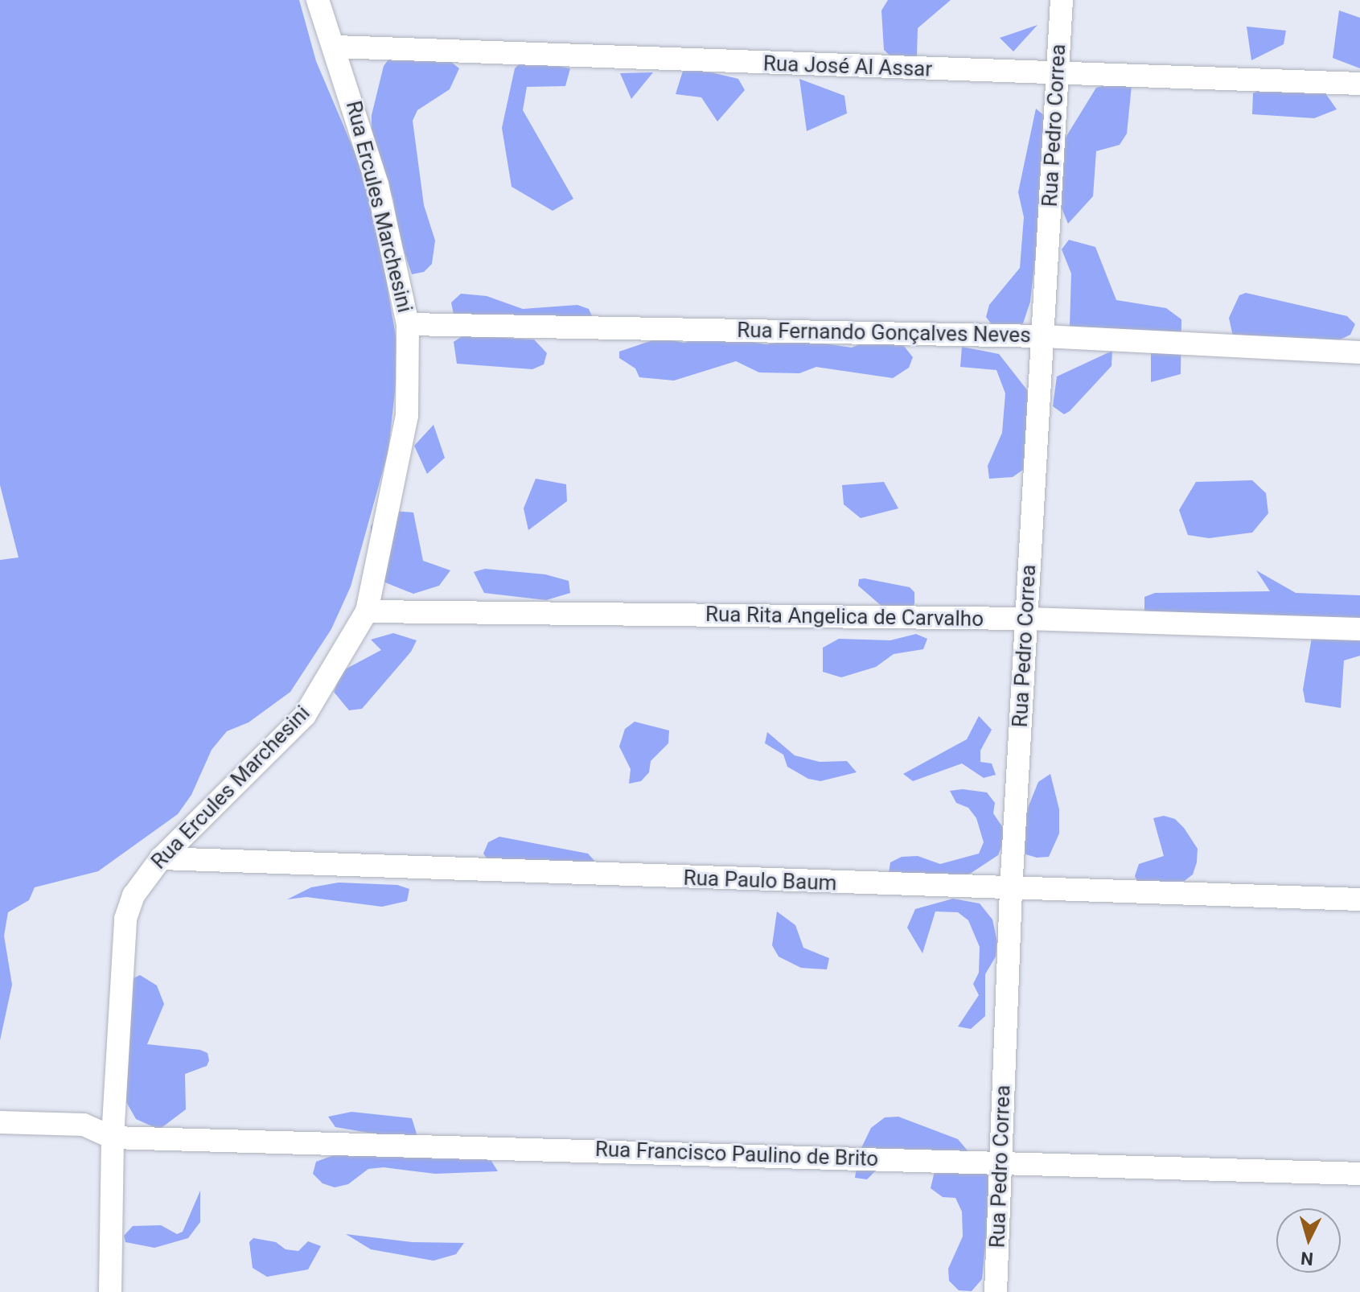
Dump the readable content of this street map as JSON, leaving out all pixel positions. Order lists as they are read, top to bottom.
{
  "streets": {
    "street": [
      "Rua José Al Assar",
      "Rua Pedro Correa",
      "Rua Ercules Marchesini",
      "Rua Fernando Gonçalves Neves",
      "Rua Rita Angelica de Carvalho",
      "Rua Paulo Baum",
      "Rua Francisco Paulino de Brito"
    ]
  },
  "crossings": [
    ["Rua José Al Assar", "Rua Pedro Correa"],
    ["Rua José Al Assar", "Rua Ercules Marchesini"],
    ["Rua Pedro Correa", "Rua Fernando Gonçalves Neves"],
    ["Rua Pedro Correa", "Rua Rita Angelica de Carvalho"],
    ["Rua Pedro Correa", "Rua Paulo Baum"],
    ["Rua Pedro Correa", "Rua Francisco Paulino de Brito"],
    ["Rua Ercules Marchesini", "Rua Fernando Gonçalves Neves"],
    ["Rua Ercules Marchesini", "Rua Rita Angelica de Carvalho"],
    ["Rua Ercules Marchesini", "Rua Paulo Baum"],
    ["Rua Ercules Marchesini", "Rua Francisco Paulino de Brito"]
  ],
  "north": "bottom"
}
